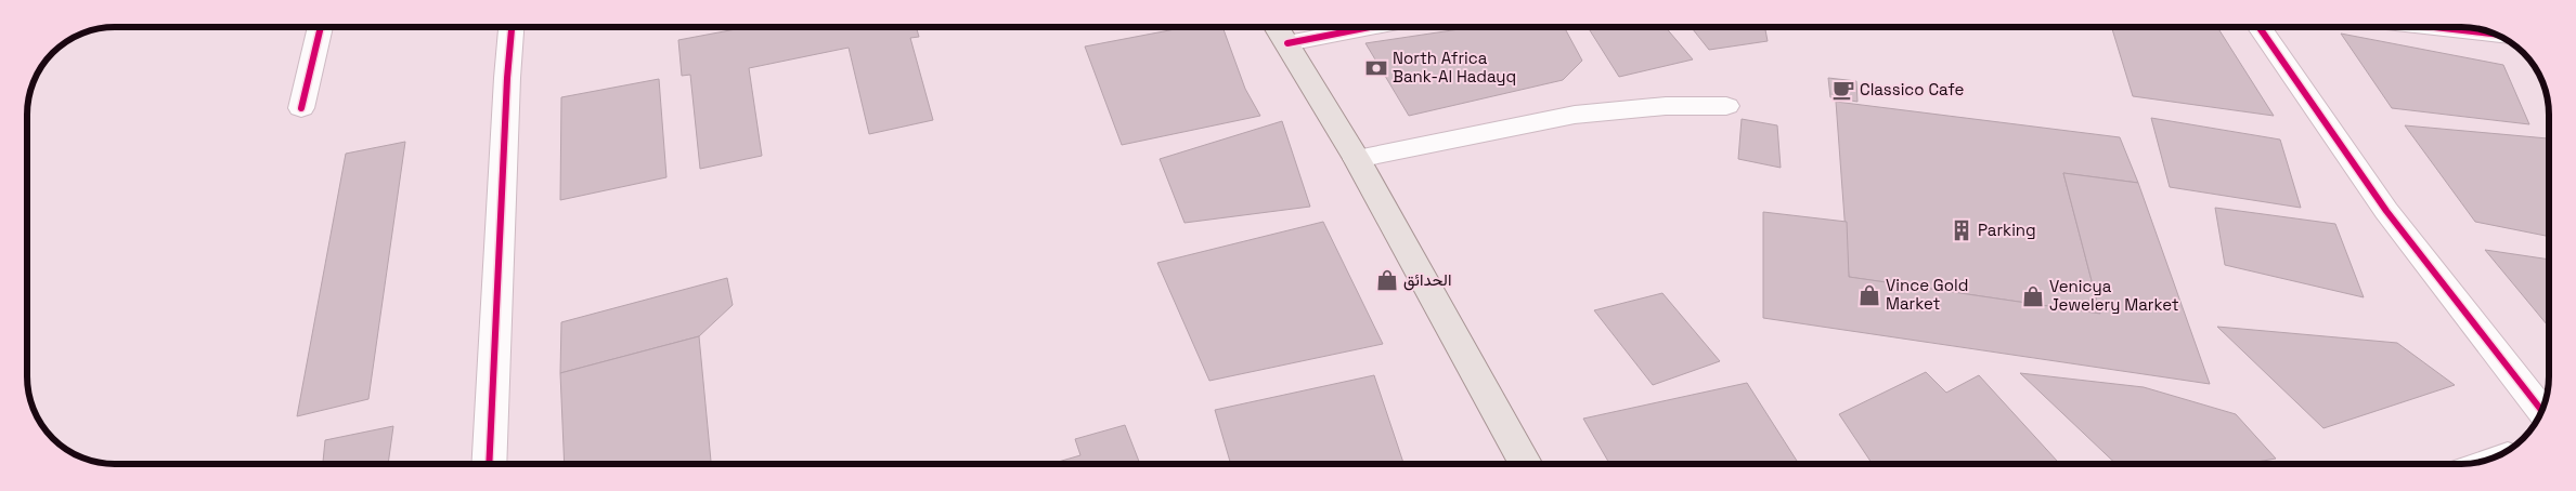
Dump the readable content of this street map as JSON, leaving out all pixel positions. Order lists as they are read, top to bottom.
{
  "places": {
    "bank": ["North Africa Bank-Al Hadayq"],
    "cafe": ["Classico Cafe"],
    "building": ["Parking"],
    "shop": ["الحدائق", "Vince Gold Market", "Venicya Jewelery Market"]
  }
}
